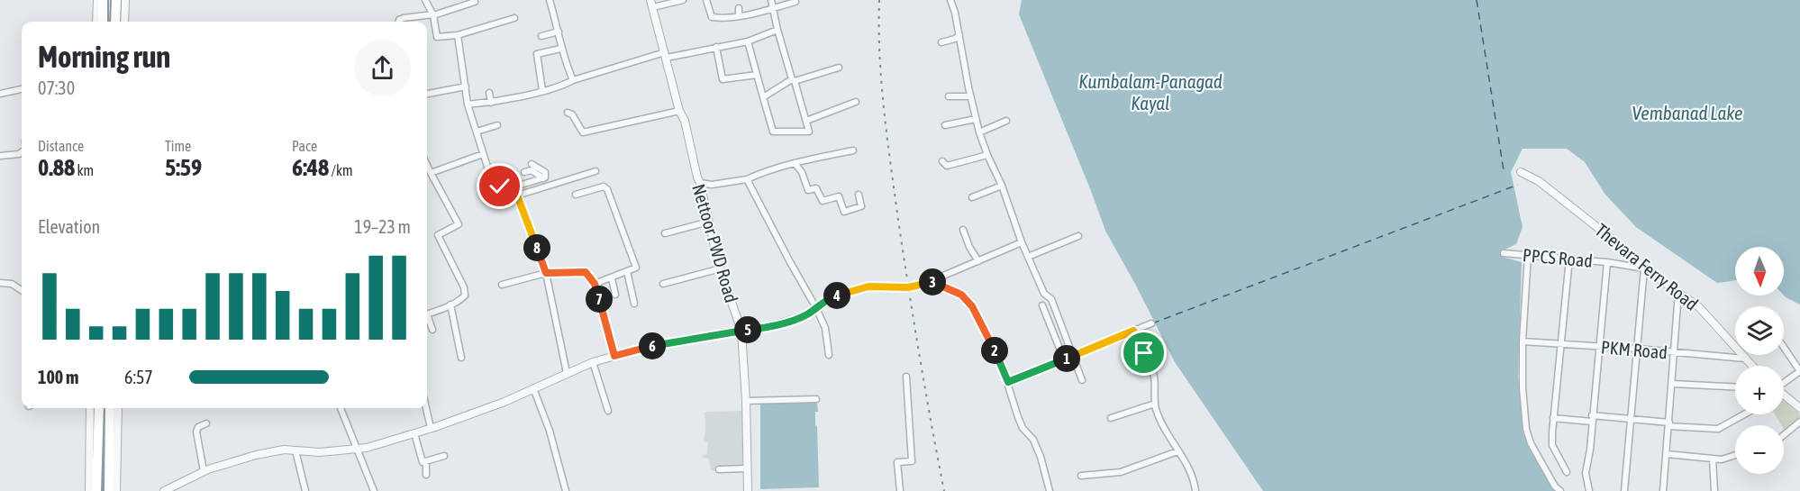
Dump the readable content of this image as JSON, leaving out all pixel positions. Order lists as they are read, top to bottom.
{
  "streets": {
    "street": [
      "Nettoor PWD Road",
      "PPCS Road",
      "Thevara Ferry Road",
      "PKM Road"
    ]
  },
  "crossings": [
    ["PPCS Road", "Thevara Ferry Road"],
    ["Thevara Ferry Road", "PKM Road"]
  ],
  "water": ["Kumbalam-Panagad Kayal", "Vembanad Lake"],
  "north": "bottom",
  "page": {
    "heading": ["Morning run", "07:30"],
    "stats": [
      ["Distance", "0.88 km"],
      ["Time", "5:59"],
      ["Pace", "6:48 /km"]
    ],
    "chart": ["Elevation", "19–23 m"],
    "pins": [
      "8",
      "3",
      "4",
      "7",
      "5",
      "6",
      "2",
      "1"
    ],
    "map_buttons": ["+", "−"],
    "list": [
      {
        "name": "100 m",
        "note": "6:57"
      }
    ]
  }
}
